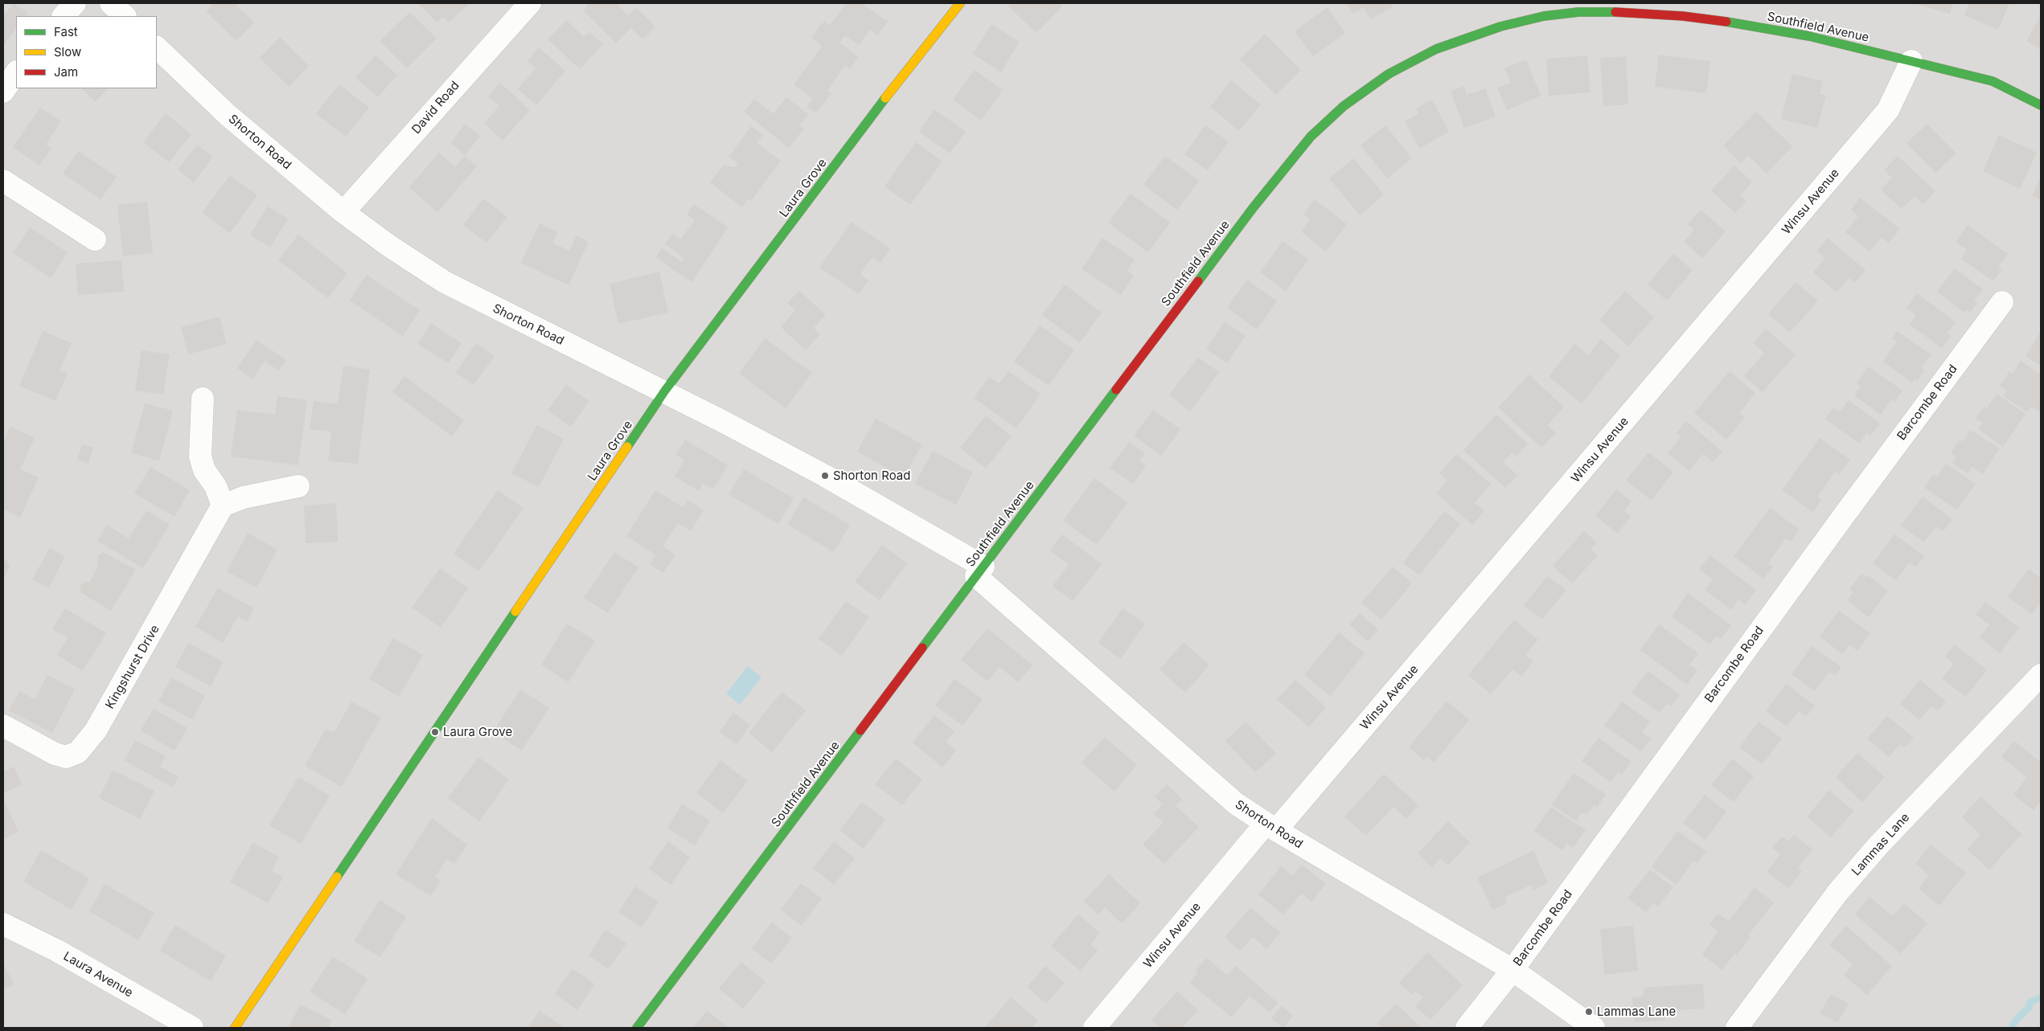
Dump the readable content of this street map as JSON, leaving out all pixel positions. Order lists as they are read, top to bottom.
{
  "streets": {
    "street": [
      "Southfield Avenue",
      "David Road",
      "Shorton Road",
      "Laura Grove",
      "Winsu Avenue",
      "Barcombe Road",
      "Kingshurst Drive",
      "Lammas Lane",
      "Laura Avenue"
    ]
  },
  "crossings": [
    ["Southfield Avenue", "Shorton Road"],
    ["Southfield Avenue", "Winsu Avenue"],
    ["David Road", "Shorton Road"],
    ["Shorton Road", "Laura Grove"],
    ["Shorton Road", "Winsu Avenue"],
    ["Shorton Road", "Barcombe Road"]
  ],
  "places": ["Shorton Road", "Laura Grove", "Lammas Lane"],
  "legend": ["Fast", "Slow", "Jam"]
}
